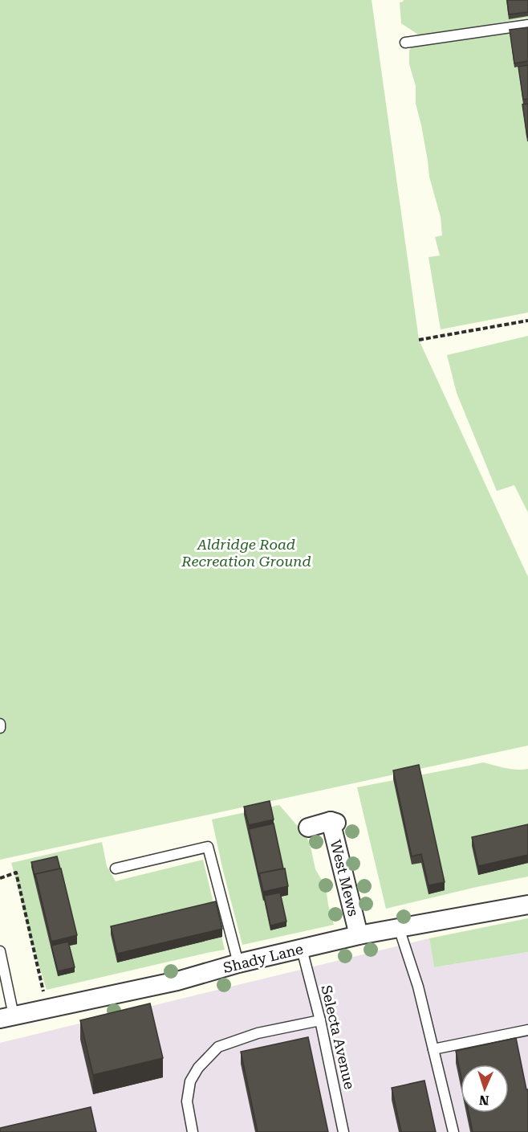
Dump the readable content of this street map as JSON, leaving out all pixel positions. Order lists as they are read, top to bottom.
{
  "streets": {
    "street": ["West Mews", "Shady Lane"],
    "lane": ["Selecta Avenue"]
  },
  "crossings": [
    ["West Mews", "Shady Lane"],
    ["Shady Lane", "Selecta Avenue"]
  ],
  "parks": ["Aldridge Road Recreation Ground"],
  "north": "bottom"
}
